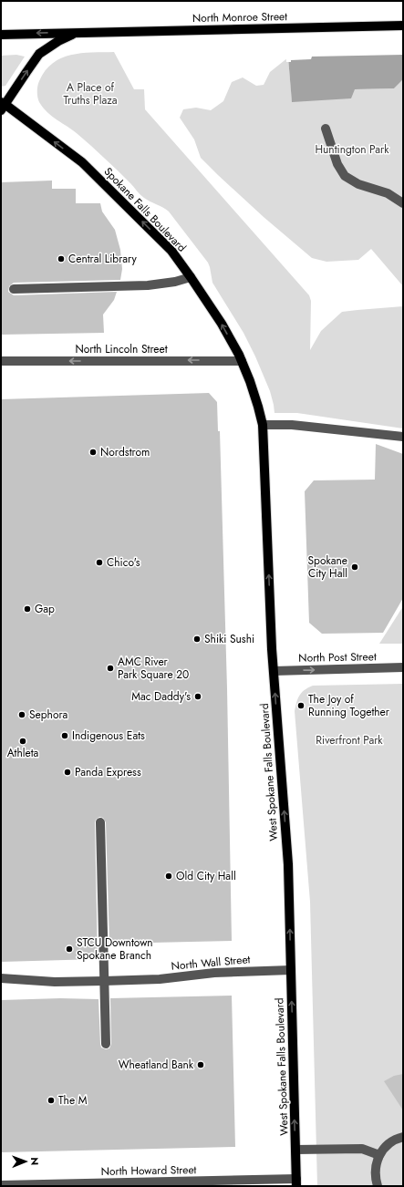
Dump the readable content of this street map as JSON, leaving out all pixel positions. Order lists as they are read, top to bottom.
{
  "streets": {
    "main road": ["North Monroe Street", "Spokane Falls Boulevard", "West Spokane Falls Boulevard"],
    "street": [
      "North Lincoln Street",
      "North Post Street",
      "North Wall Street",
      "North Howard Street"
    ]
  },
  "crossings": [
    ["North Monroe Street", "Spokane Falls Boulevard"],
    ["Spokane Falls Boulevard", "North Lincoln Street"],
    ["Spokane Falls Boulevard", "West Spokane Falls Boulevard"],
    ["North Lincoln Street", "West Spokane Falls Boulevard"],
    ["North Post Street", "West Spokane Falls Boulevard"],
    ["West Spokane Falls Boulevard", "North Wall Street"],
    ["West Spokane Falls Boulevard", "North Howard Street"]
  ],
  "one_way": ["Spokane Falls Boulevard", "North Post Street", "West Spokane Falls Boulevard"],
  "parks": ["A Place of Truths Plaza", "Huntington Park", "Riverfront Park"],
  "places": [
    "Central Library",
    "Nordstrom",
    "Chico's",
    "Spokane City Hall",
    "Gap",
    "Shiki Sushi",
    "AMC River Park Square 20",
    "Mac Daddy's",
    "The Joy of Running Together",
    "Sephora",
    "Indigenous Eats",
    "Athleta",
    "Panda Express",
    "Old City Hall",
    "STCU Downtown Spokane Branch",
    "Wheatland Bank",
    "The M"
  ],
  "north": "right"
}
